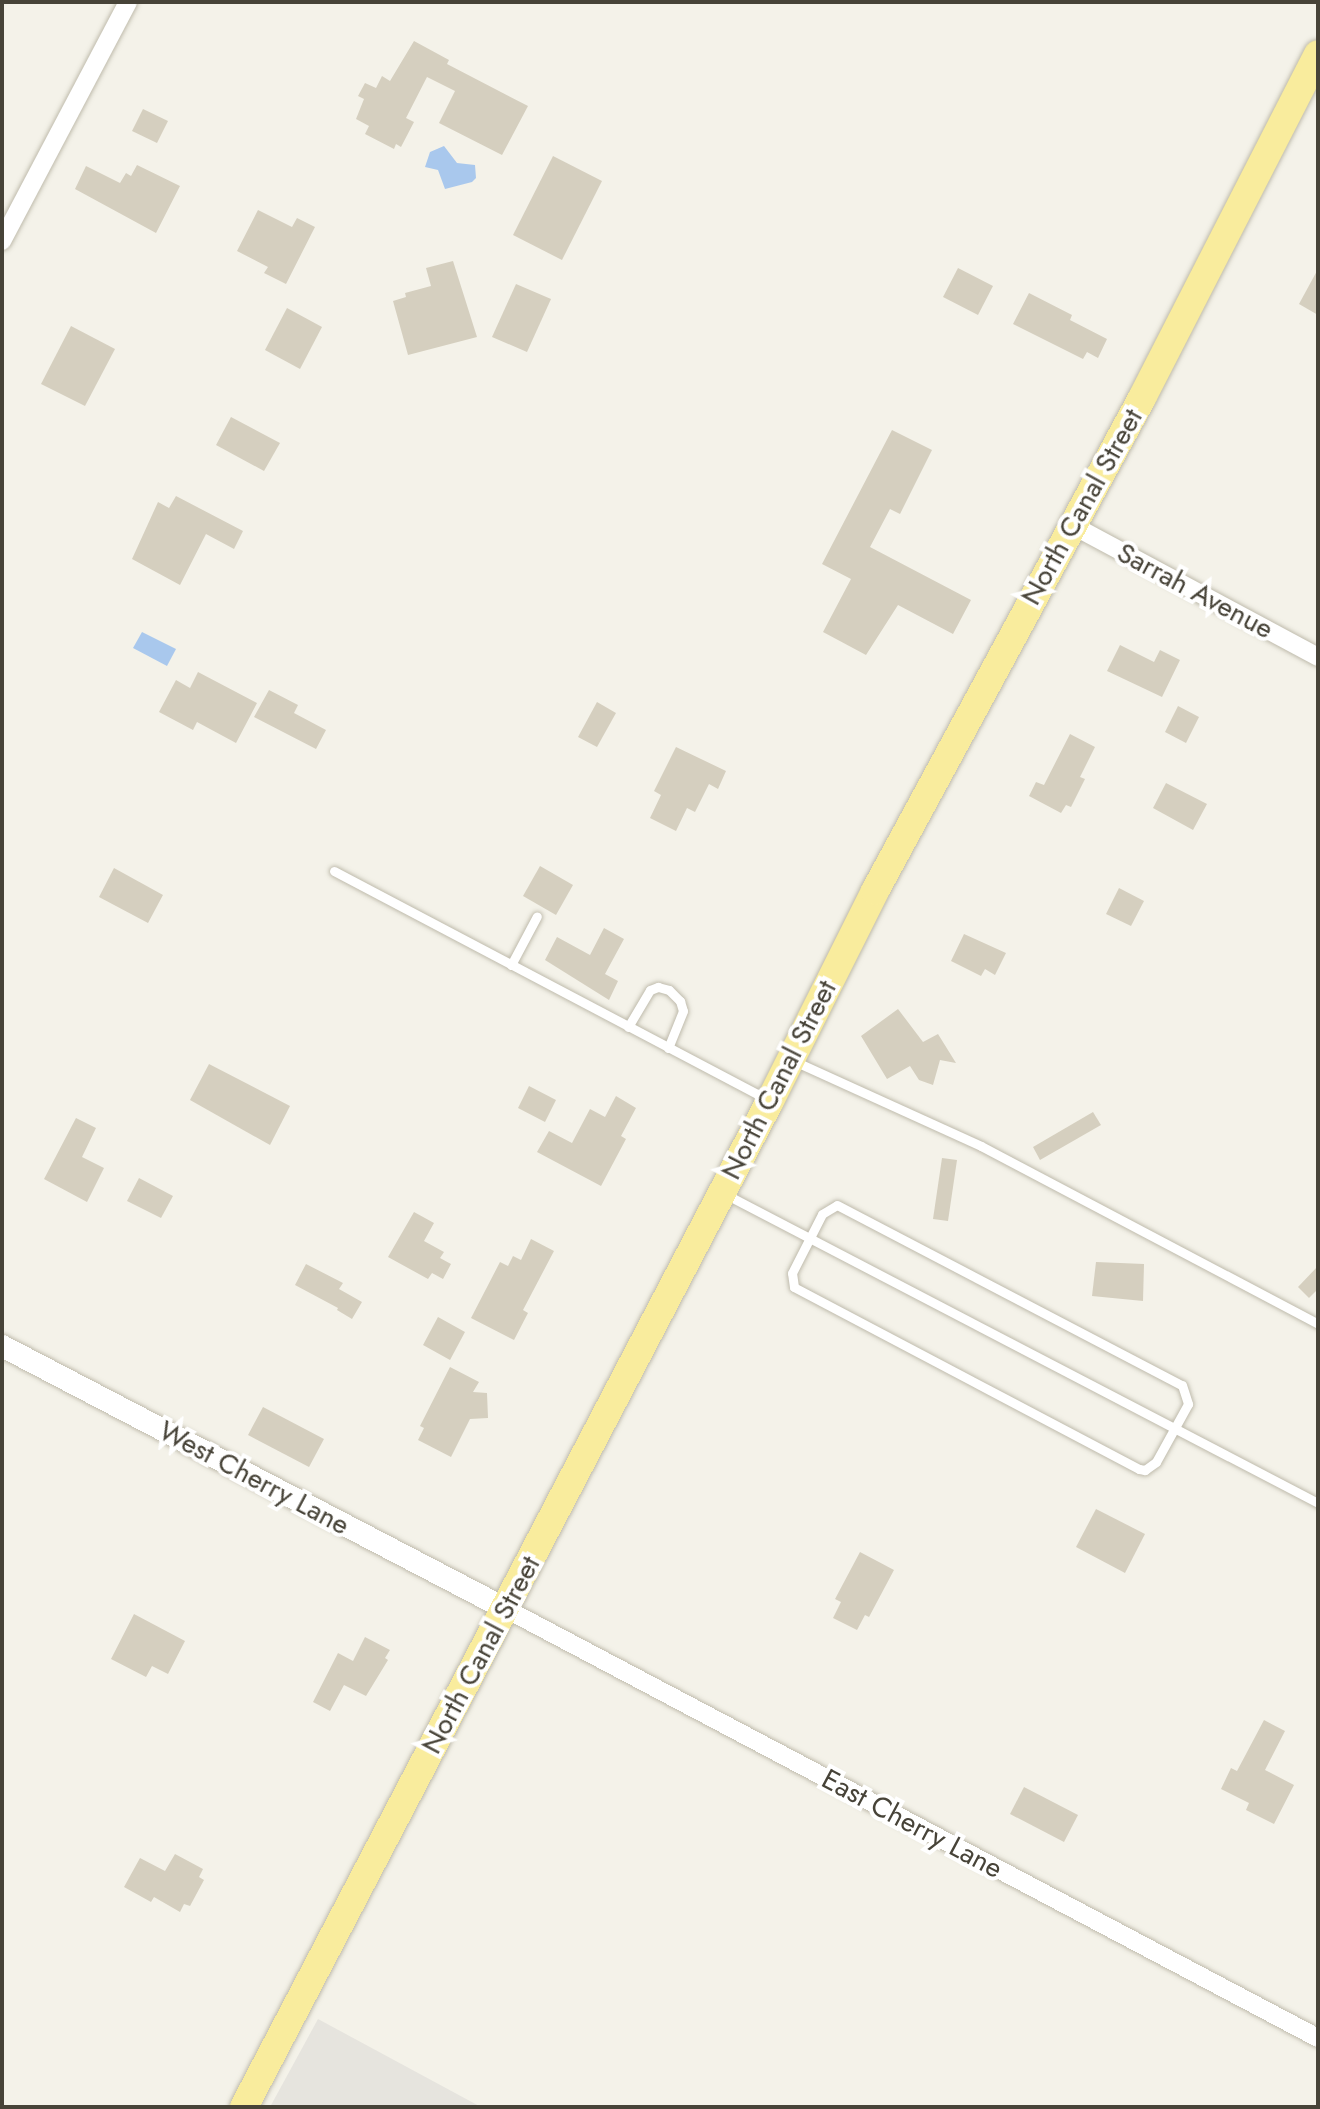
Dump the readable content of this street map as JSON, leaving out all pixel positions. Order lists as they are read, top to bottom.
{
  "streets": {
    "main road": ["North Canal Street"],
    "street": ["Sarrah Avenue", "West Cherry Lane", "East Cherry Lane"]
  },
  "crossings": [
    ["North Canal Street", "Sarrah Avenue"],
    ["North Canal Street", "West Cherry Lane"],
    ["North Canal Street", "East Cherry Lane"],
    ["West Cherry Lane", "East Cherry Lane"]
  ]
}
